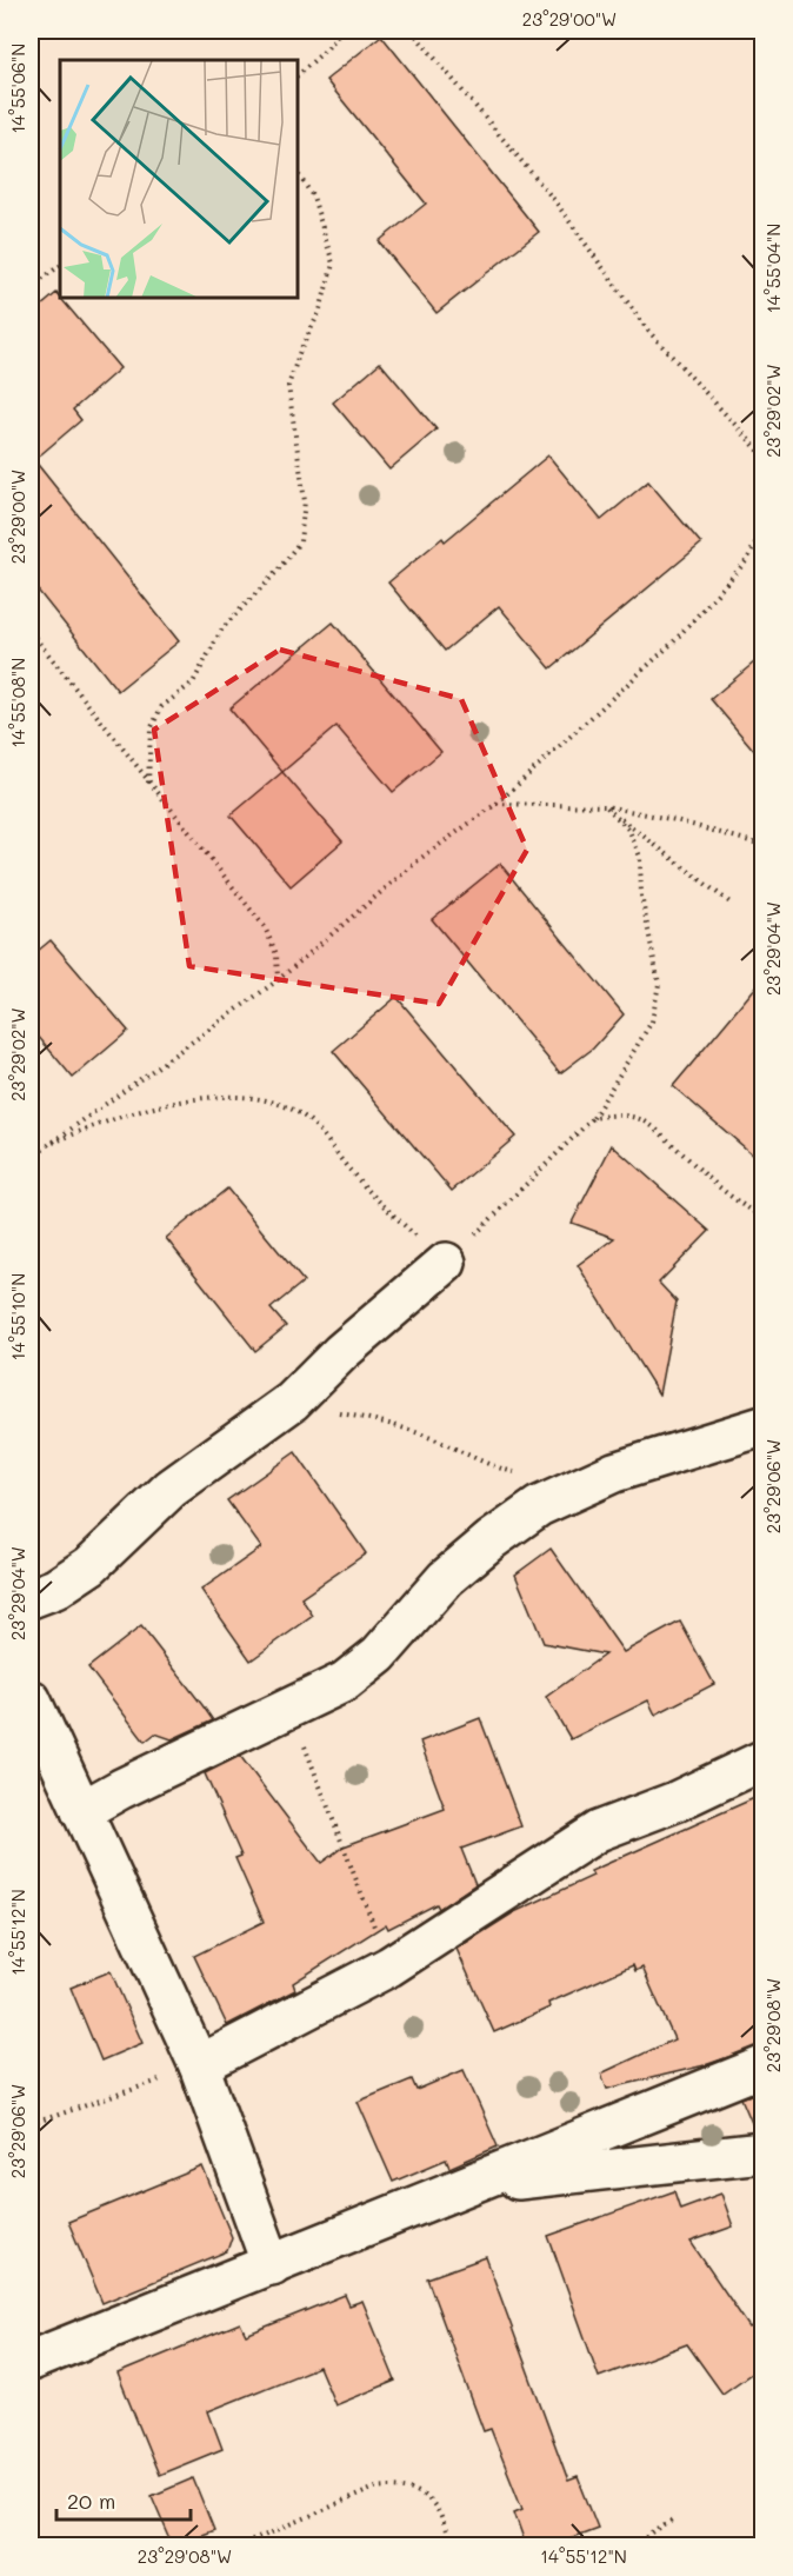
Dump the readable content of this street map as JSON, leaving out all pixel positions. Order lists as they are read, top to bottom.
{
  "scale_bar": "20 m",
  "coordinates": [
    "23°29'00\"W",
    "14°55'06\"N",
    "14°55'04\"N",
    "23°29'02\"W",
    "14°55'08\"N",
    "23°29'04\"W",
    "14°55'10\"N",
    "23°29'06\"W",
    "14°55'12\"N",
    "23°29'08\"W"
  ]
}
